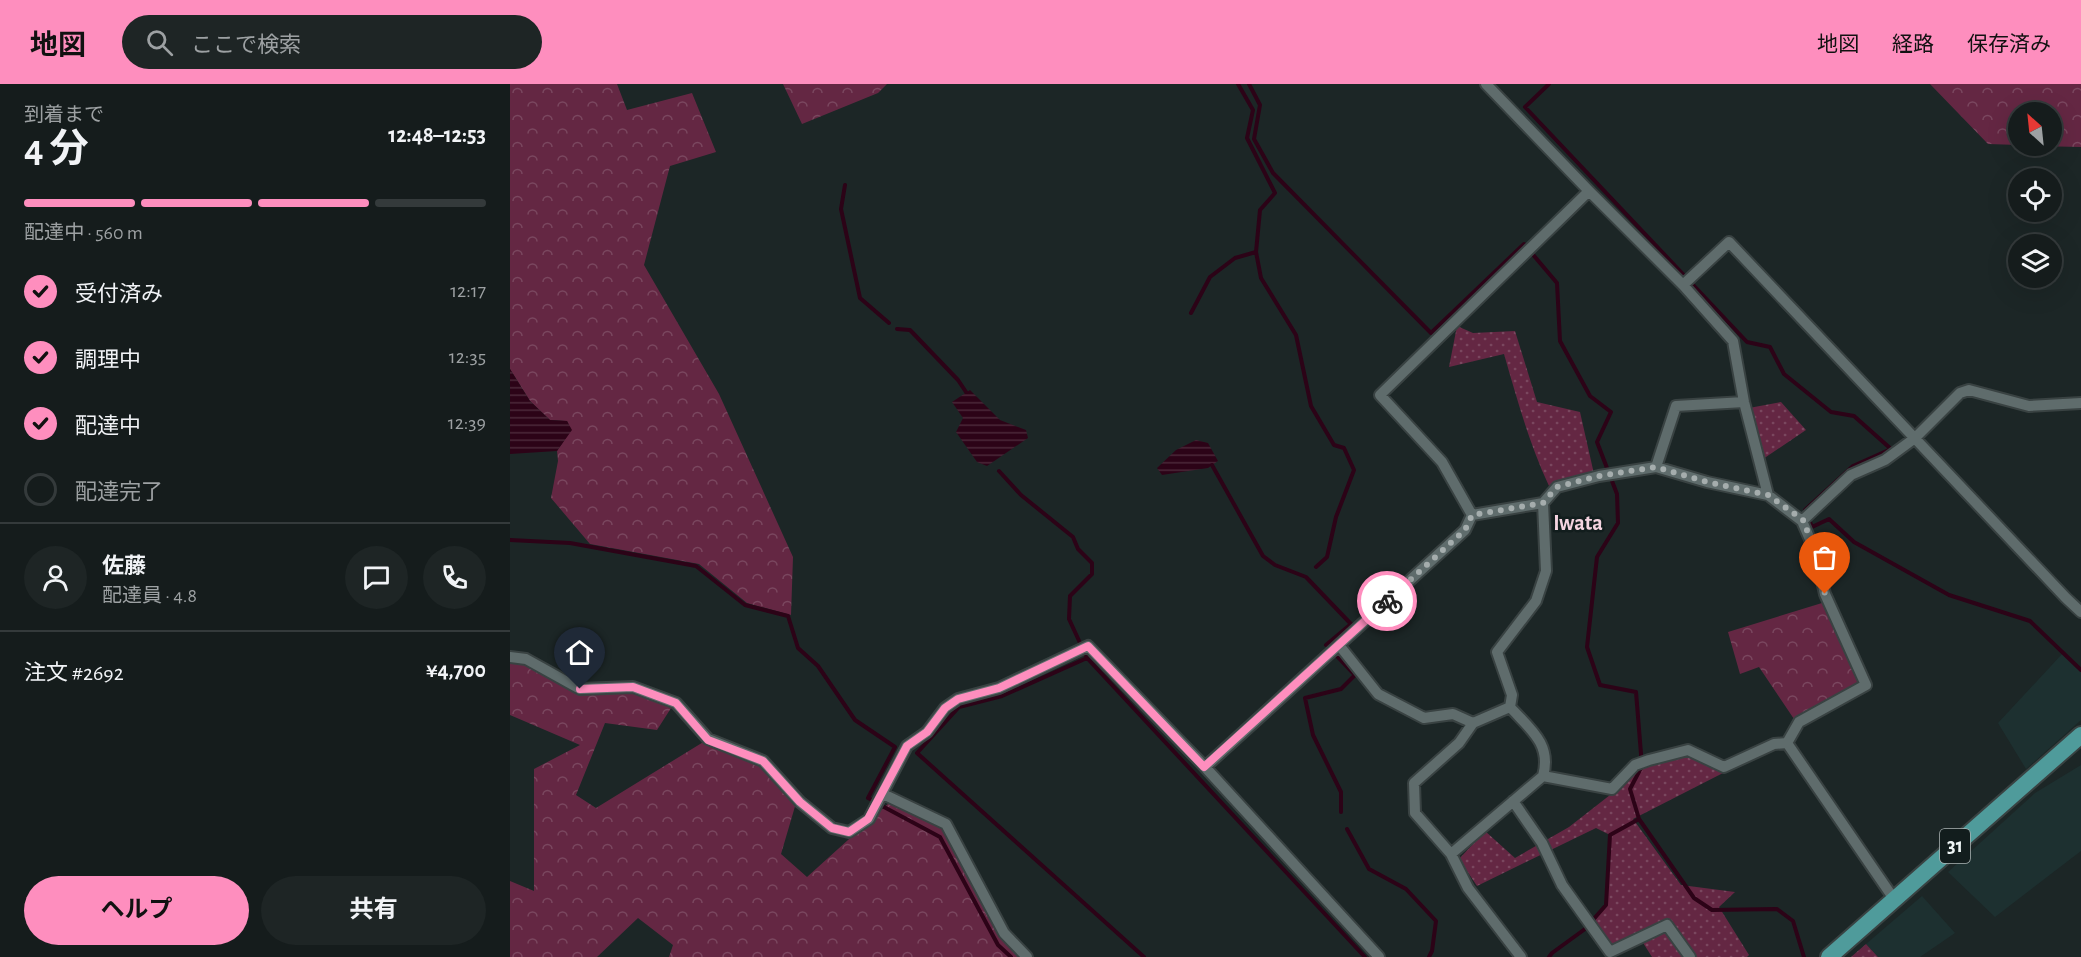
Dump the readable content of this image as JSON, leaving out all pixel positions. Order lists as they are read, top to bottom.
{
  "streets": {
    "main road": ["31"]
  },
  "districts": ["Iwata"],
  "north": "top left",
  "page": {
    "header": "地図",
    "search": "ここで検索",
    "nav": ["地図", "経路", "保存済み"],
    "heading": ["4 分", "到着まで", "12:48–12:53"],
    "panel": [
      "佐藤",
      "配達員 · 4.8",
      "注文 #2692",
      "¥4,700"
    ],
    "bar": "配達中 · 560 m",
    "list": [
      ["受付済み", "12:17"],
      ["調理中", "12:35"],
      ["配達中", "12:39"],
      "配達完了"
    ],
    "buttons": ["ヘルプ", "共有"]
  }
}
